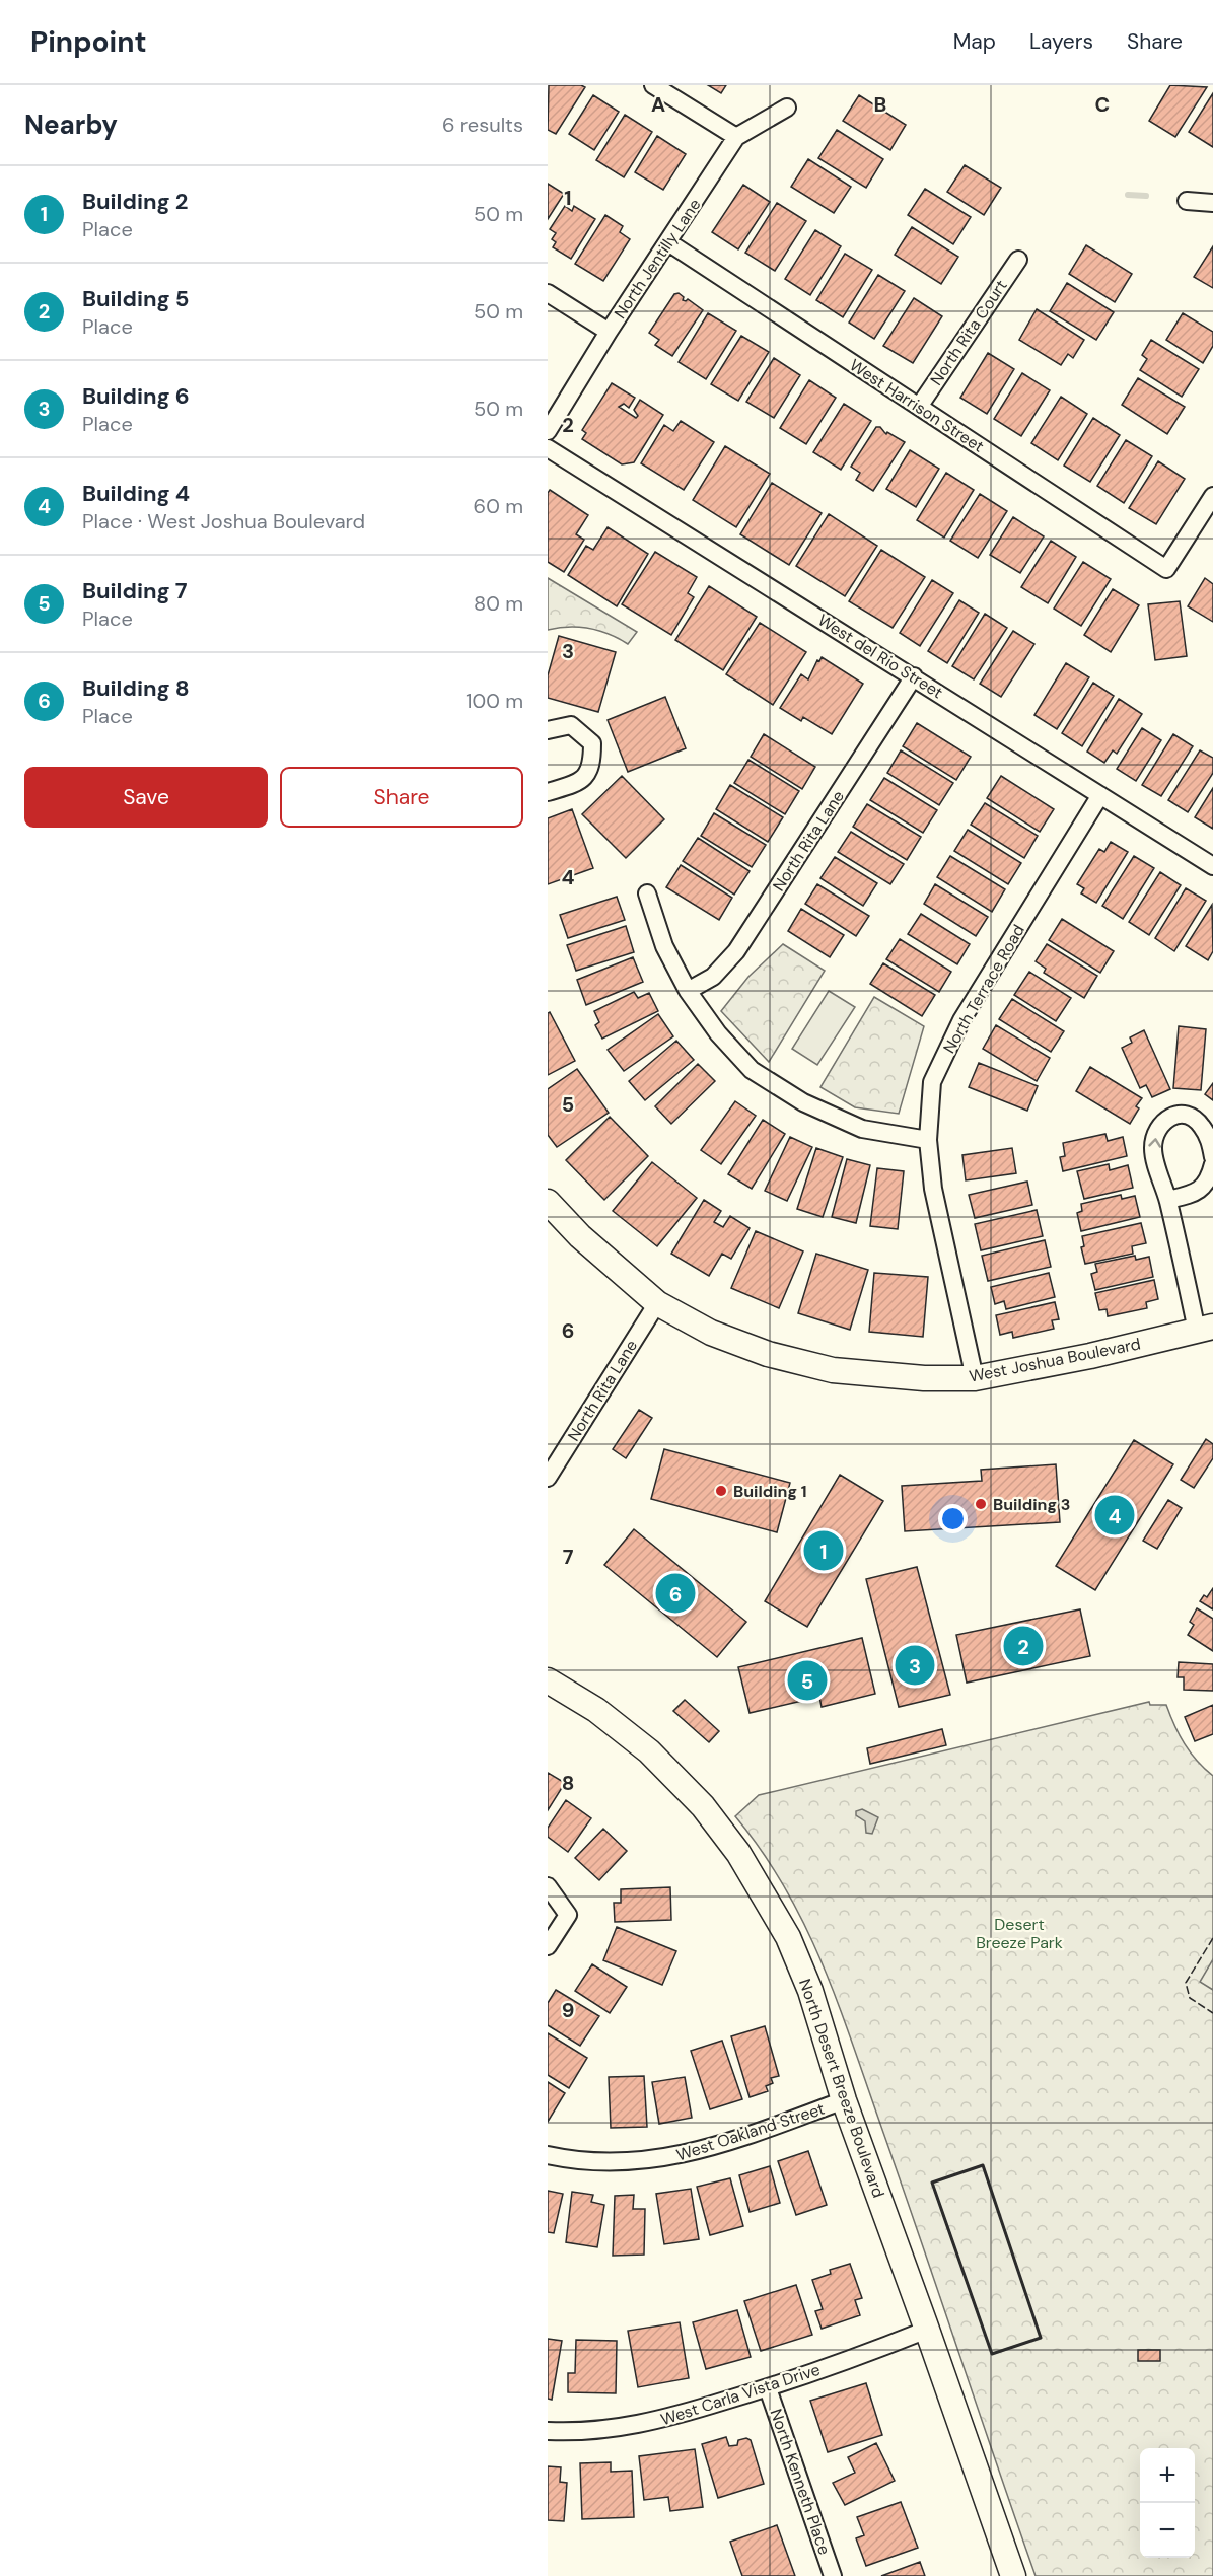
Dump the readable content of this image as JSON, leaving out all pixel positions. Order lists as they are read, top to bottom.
{
  "streets": {
    "street": [
      "North Jentilly Lane",
      "North Rita Court",
      "West Harrison Street",
      "West del Rio Street",
      "North Rita Lane",
      "North Terrace Road",
      "West Joshua Boulevard",
      "North Desert Breeze Boulevard",
      "West Oakland Street",
      "West Carla Vista Drive",
      "North Kenneth Place"
    ]
  },
  "crossings": [
    ["North Jentilly Lane", "West Harrison Street"],
    ["North Rita Court", "West Harrison Street"],
    ["West del Rio Street", "North Rita Lane"],
    ["West del Rio Street", "North Terrace Road"],
    ["North Rita Lane", "West Joshua Boulevard"],
    ["North Terrace Road", "West Joshua Boulevard"],
    ["North Desert Breeze Boulevard", "West Oakland Street"],
    ["North Desert Breeze Boulevard", "West Carla Vista Drive"],
    ["West Carla Vista Drive", "North Kenneth Place"]
  ],
  "parks": ["Desert Breeze Park"],
  "places": ["Building 1", "Building 3"],
  "page": {
    "header": "Pinpoint",
    "nav": ["Map", "Layers", "Share"],
    "heading": ["Nearby", "6 results"],
    "list": [
      {
        "mark": "1",
        "name": "Building 2",
        "note": "Place",
        "value": "50 m"
      },
      {
        "mark": "2",
        "name": "Building 5",
        "note": "Place",
        "value": "50 m"
      },
      {
        "mark": "3",
        "name": "Building 6",
        "note": "Place",
        "value": "50 m"
      },
      {
        "mark": "4",
        "name": "Building 4",
        "note": "Place · West Joshua Boulevard",
        "value": "60 m"
      },
      {
        "mark": "5",
        "name": "Building 7",
        "note": "Place",
        "value": "80 m"
      },
      {
        "mark": "6",
        "name": "Building 8",
        "note": "Place",
        "value": "100 m"
      }
    ],
    "buttons": ["Save", "Share"],
    "pins": [
      "4",
      "1",
      "6",
      "2",
      "3",
      "5"
    ],
    "map_buttons": ["+", "−"]
  },
  "grid": {
    "columns": ["A", "B", "C"],
    "rows": [
      "1",
      "2",
      "3",
      "4",
      "5",
      "6",
      "7",
      "8",
      "9"
    ]
  }
}
